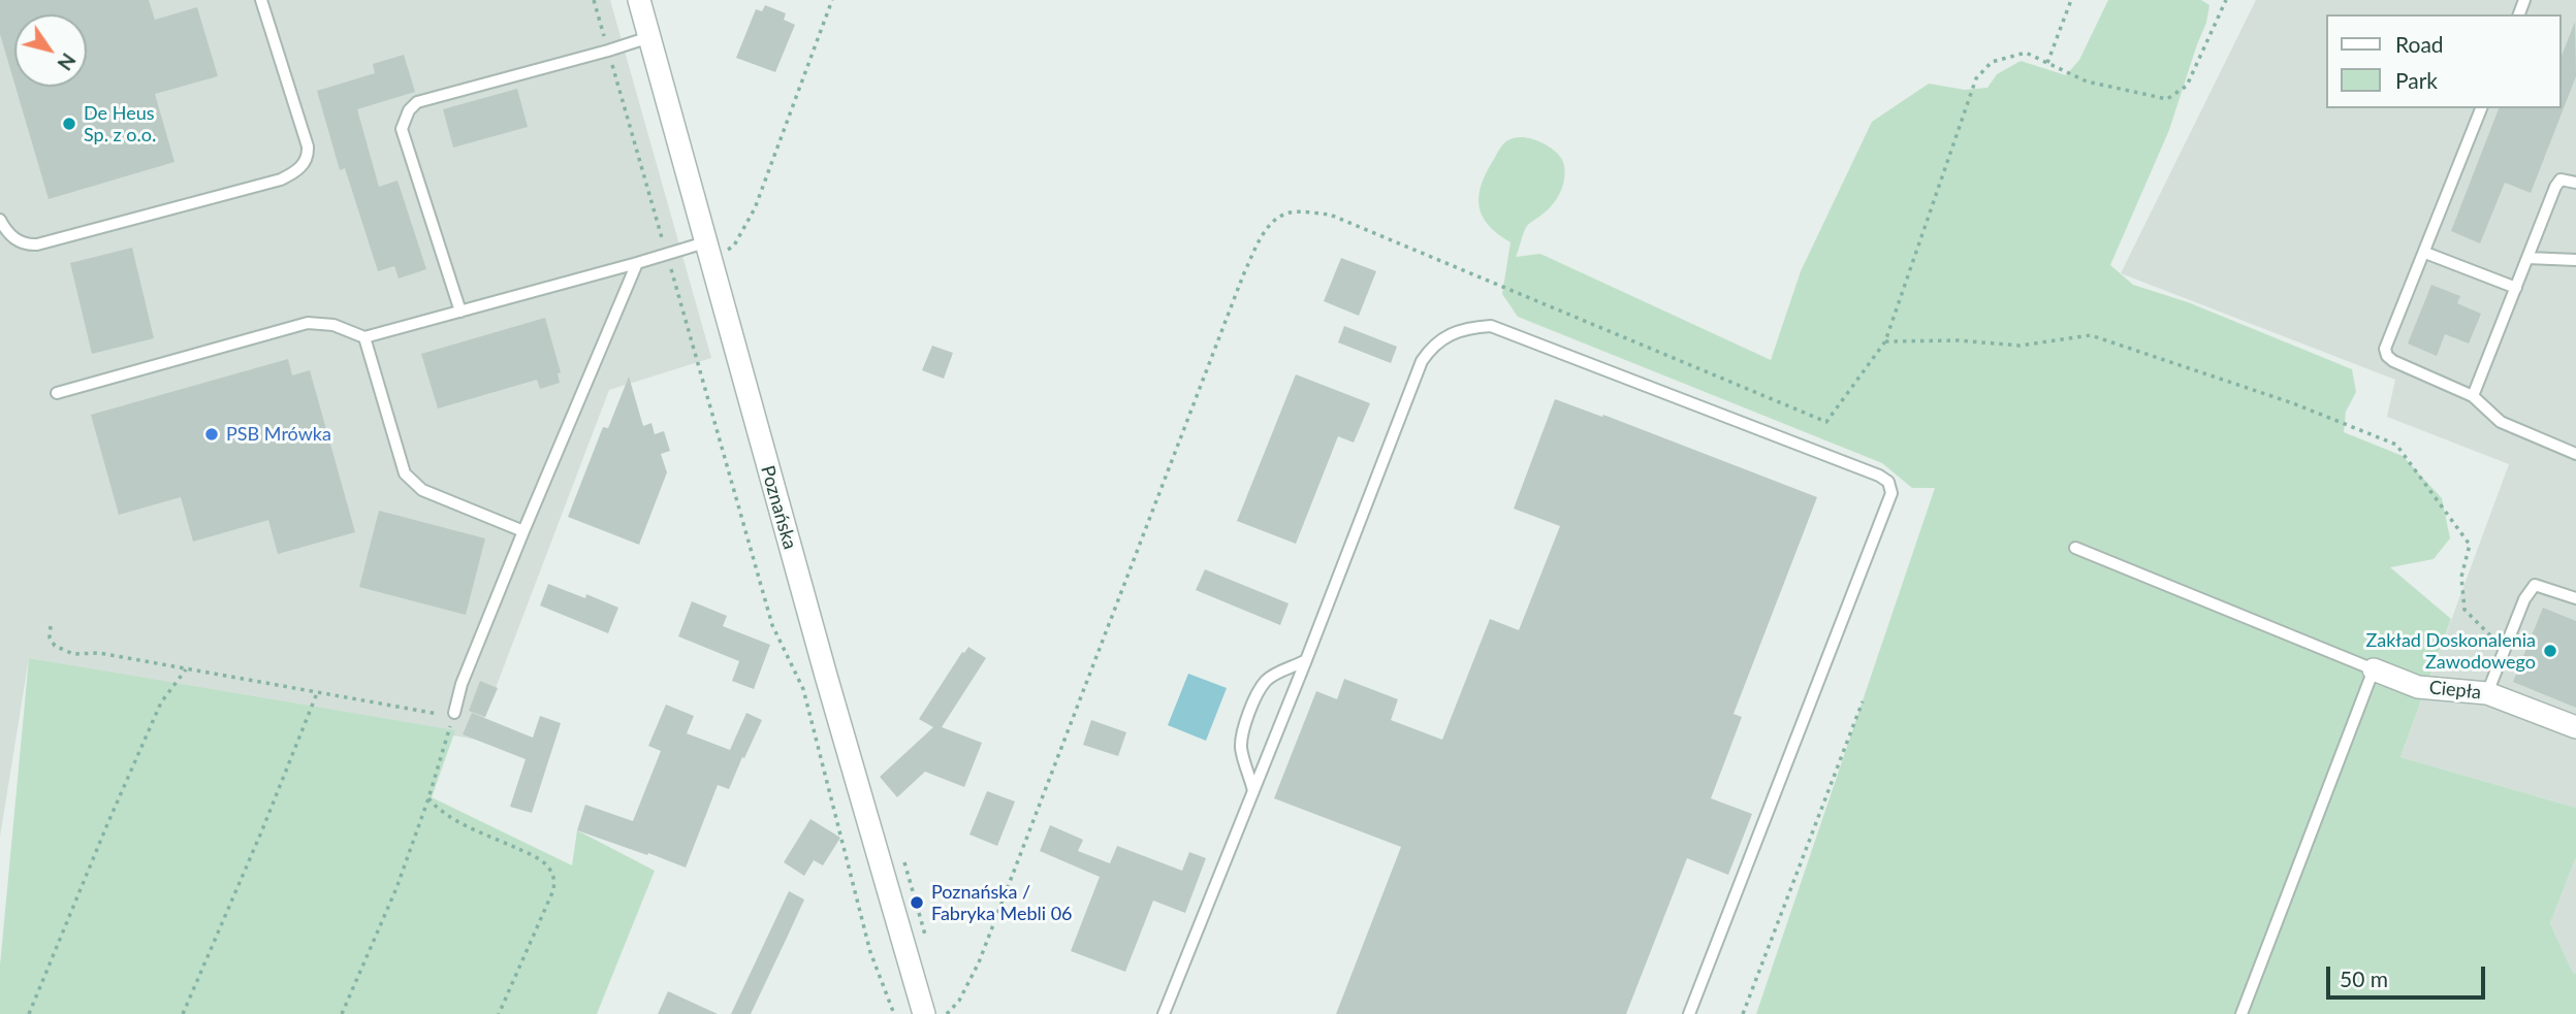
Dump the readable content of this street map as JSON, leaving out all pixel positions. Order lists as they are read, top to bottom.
{
  "streets": {
    "street": ["Poznańska", "Ciepła"]
  },
  "places": [
    "De Heus Sp. z o.o.",
    "PSB Mrówka",
    "Zakład Doskonalenia Zawodowego",
    "Poznańska / Fabryka Mebli 06"
  ],
  "legend": ["Road", "Park"],
  "scale_bar": "50 m",
  "north": "bottom right"
}
